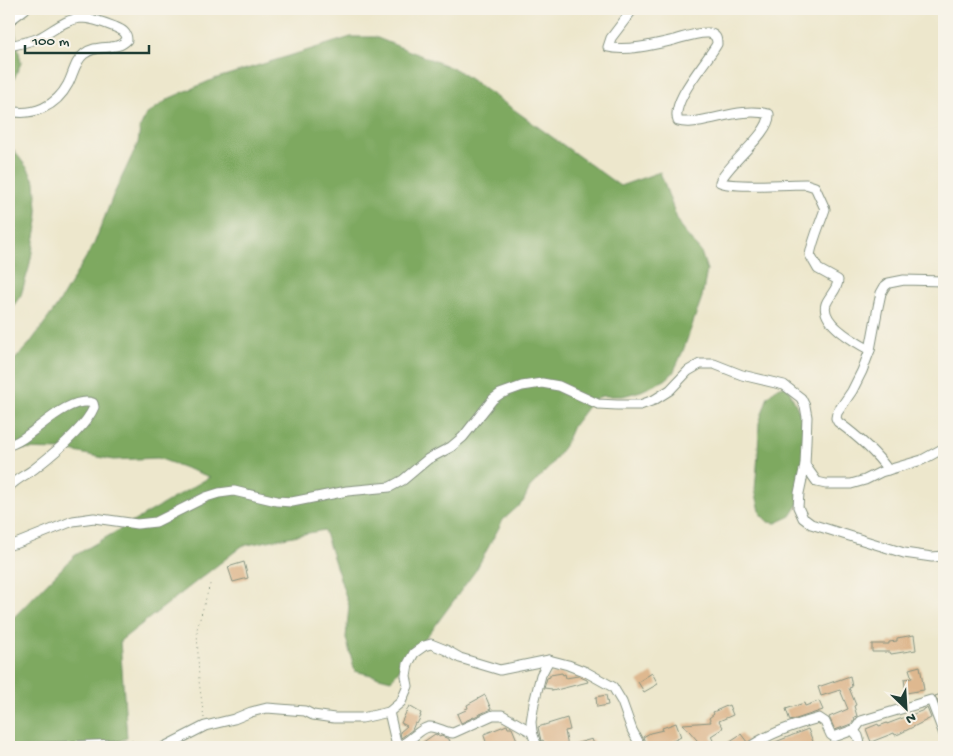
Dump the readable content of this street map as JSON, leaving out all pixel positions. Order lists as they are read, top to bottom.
{
  "scale_bar": "100 m",
  "north": "bottom right"
}
